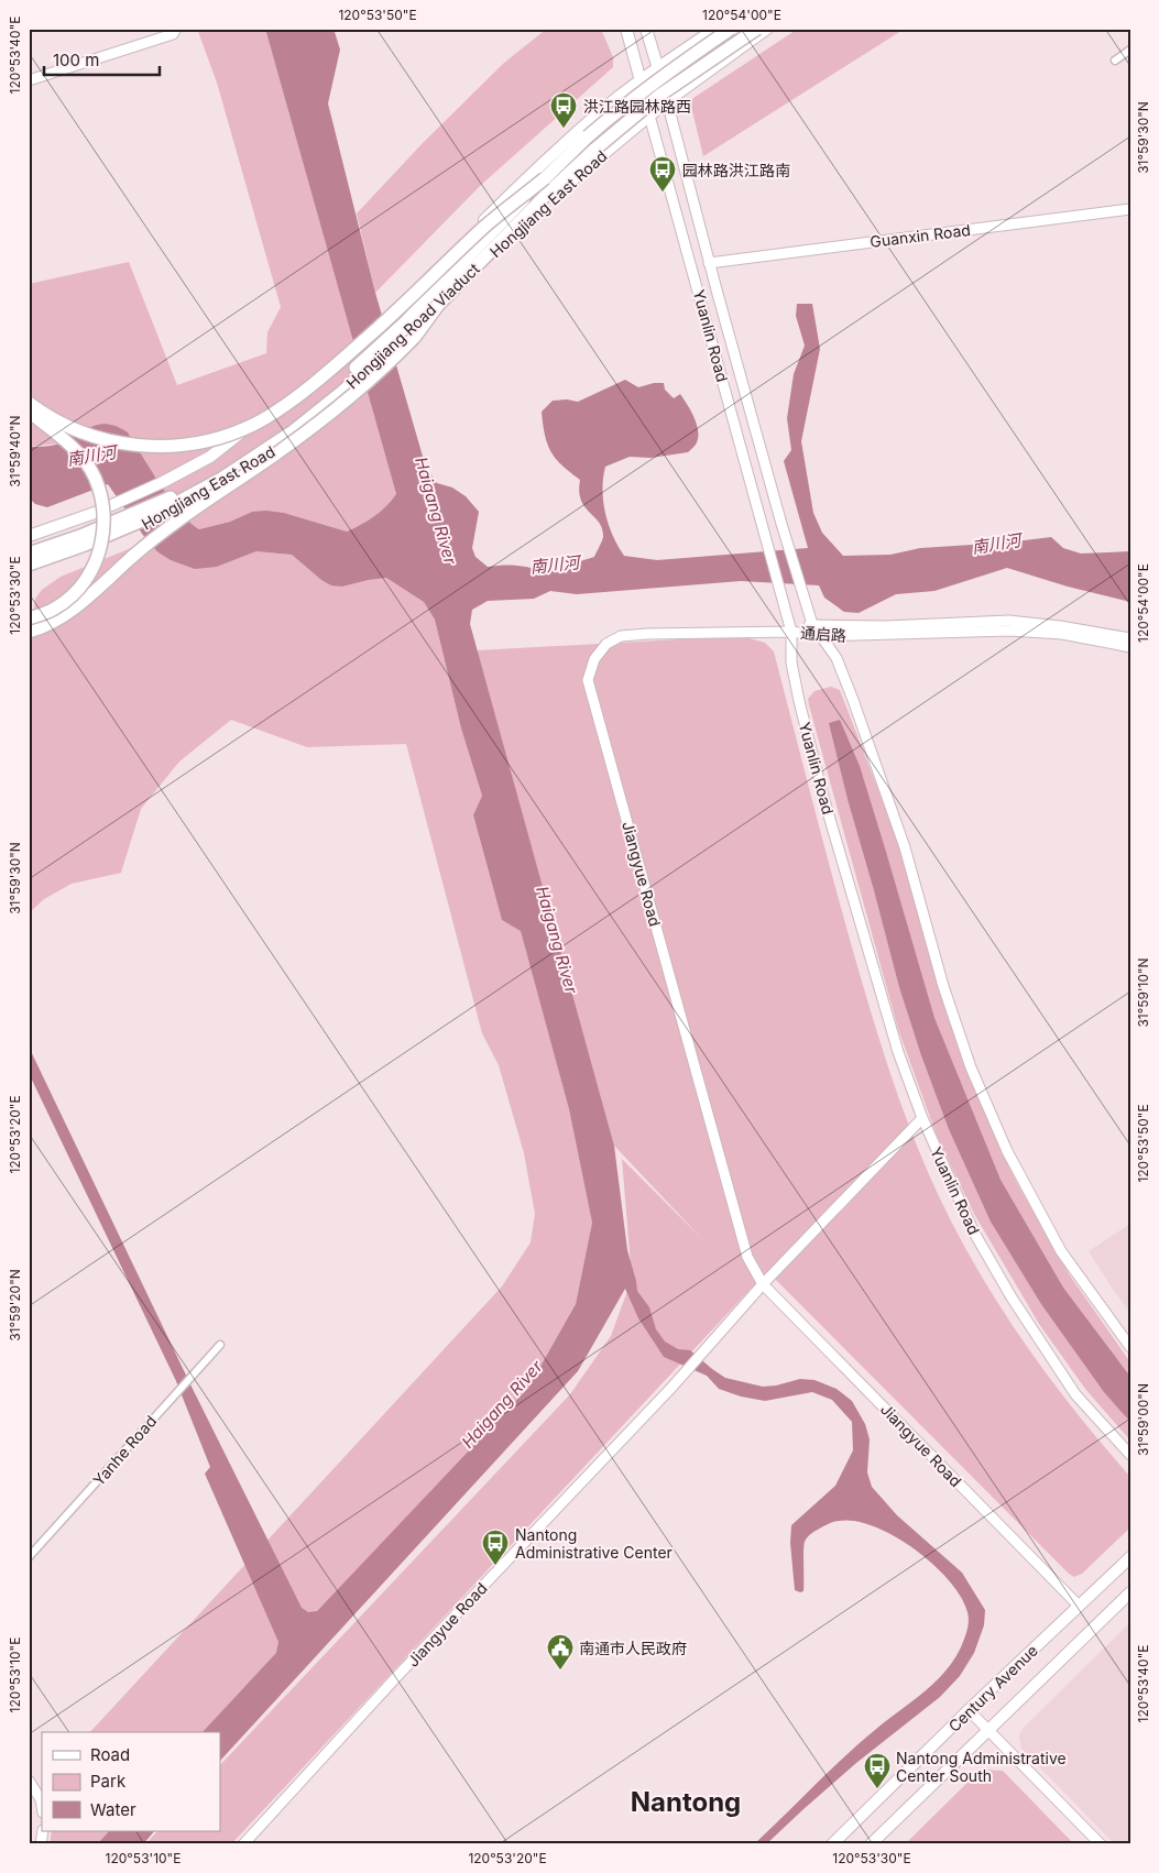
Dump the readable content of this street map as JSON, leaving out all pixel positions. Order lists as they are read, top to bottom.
{
  "streets": {
    "highway": ["Hongjiang Road Viaduct"],
    "main road": ["Hongjiang East Road", "Yuanlin Road", "Century Avenue"],
    "street": [
      "Guanxin Road",
      "通启路",
      "Jiangyue Road",
      "Yanhe Road"
    ]
  },
  "crossings": [
    ["Hongjiang East Road", "Yuanlin Road"],
    ["Guanxin Road", "Yuanlin Road"],
    ["Yuanlin Road", "通启路"],
    ["Yuanlin Road", "Jiangyue Road"],
    ["通启路", "Jiangyue Road"],
    ["Jiangyue Road", "Century Avenue"]
  ],
  "districts": ["Nantong"],
  "water": ["南川河", "Haigang River"],
  "places": {
    "bus stop": [
      "洪江路园林路西",
      "园林路洪江路南",
      "Nantong Administrative Center",
      "Nantong Administrative Center South"
    ],
    "public building": ["南通市人民政府"]
  },
  "legend": ["Road", "Park", "Water"],
  "scale_bar": "100 m",
  "coordinates": [
    "120°53'50\"E",
    "120°54'00\"E",
    "120°53'40\"E",
    "31°59'30\"N",
    "31°59'40\"N",
    "120°53'30\"E",
    "31°59'10\"N",
    "120°53'20\"E",
    "31°59'20\"N",
    "31°59'00\"N",
    "120°53'10\"E"
  ]
}
